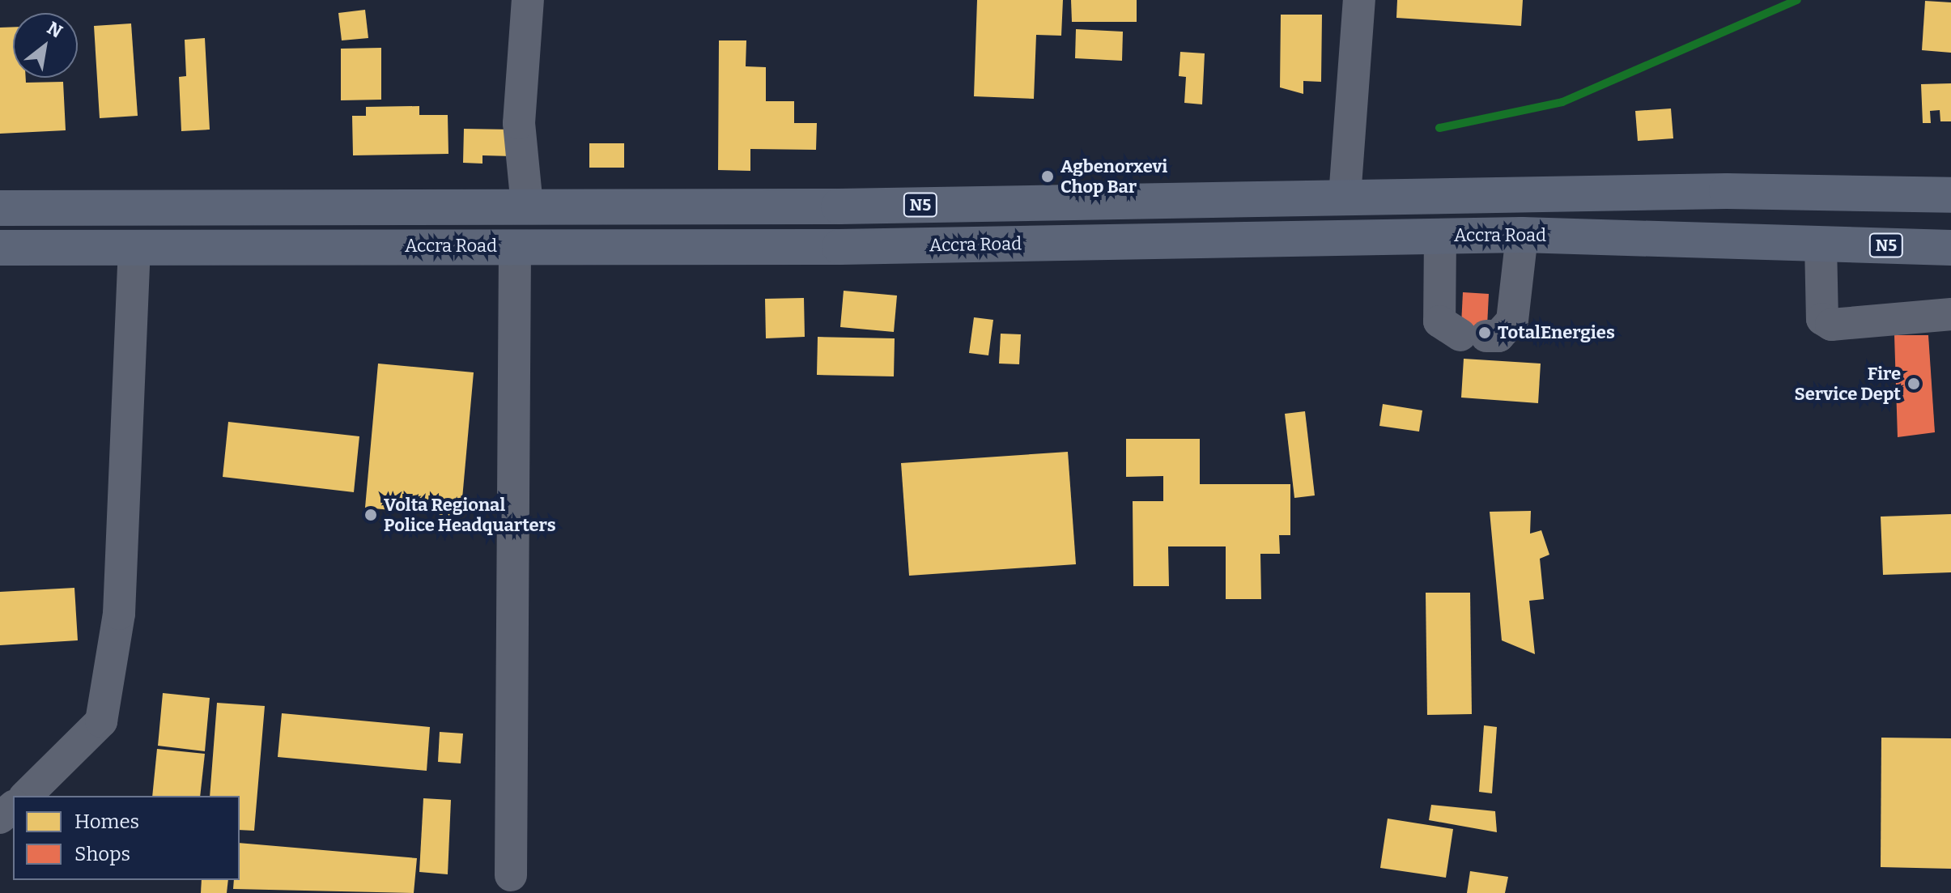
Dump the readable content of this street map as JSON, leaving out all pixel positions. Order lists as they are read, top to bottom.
{
  "streets": {
    "main road": ["N5", "Accra Road"]
  },
  "places": [
    "Agbenorxevi Chop Bar",
    "TotalEnergies",
    "Fire Service Dept",
    "Volta Regional Police Headquarters"
  ],
  "legend": ["Homes", "Shops"],
  "north": "top right"
}
